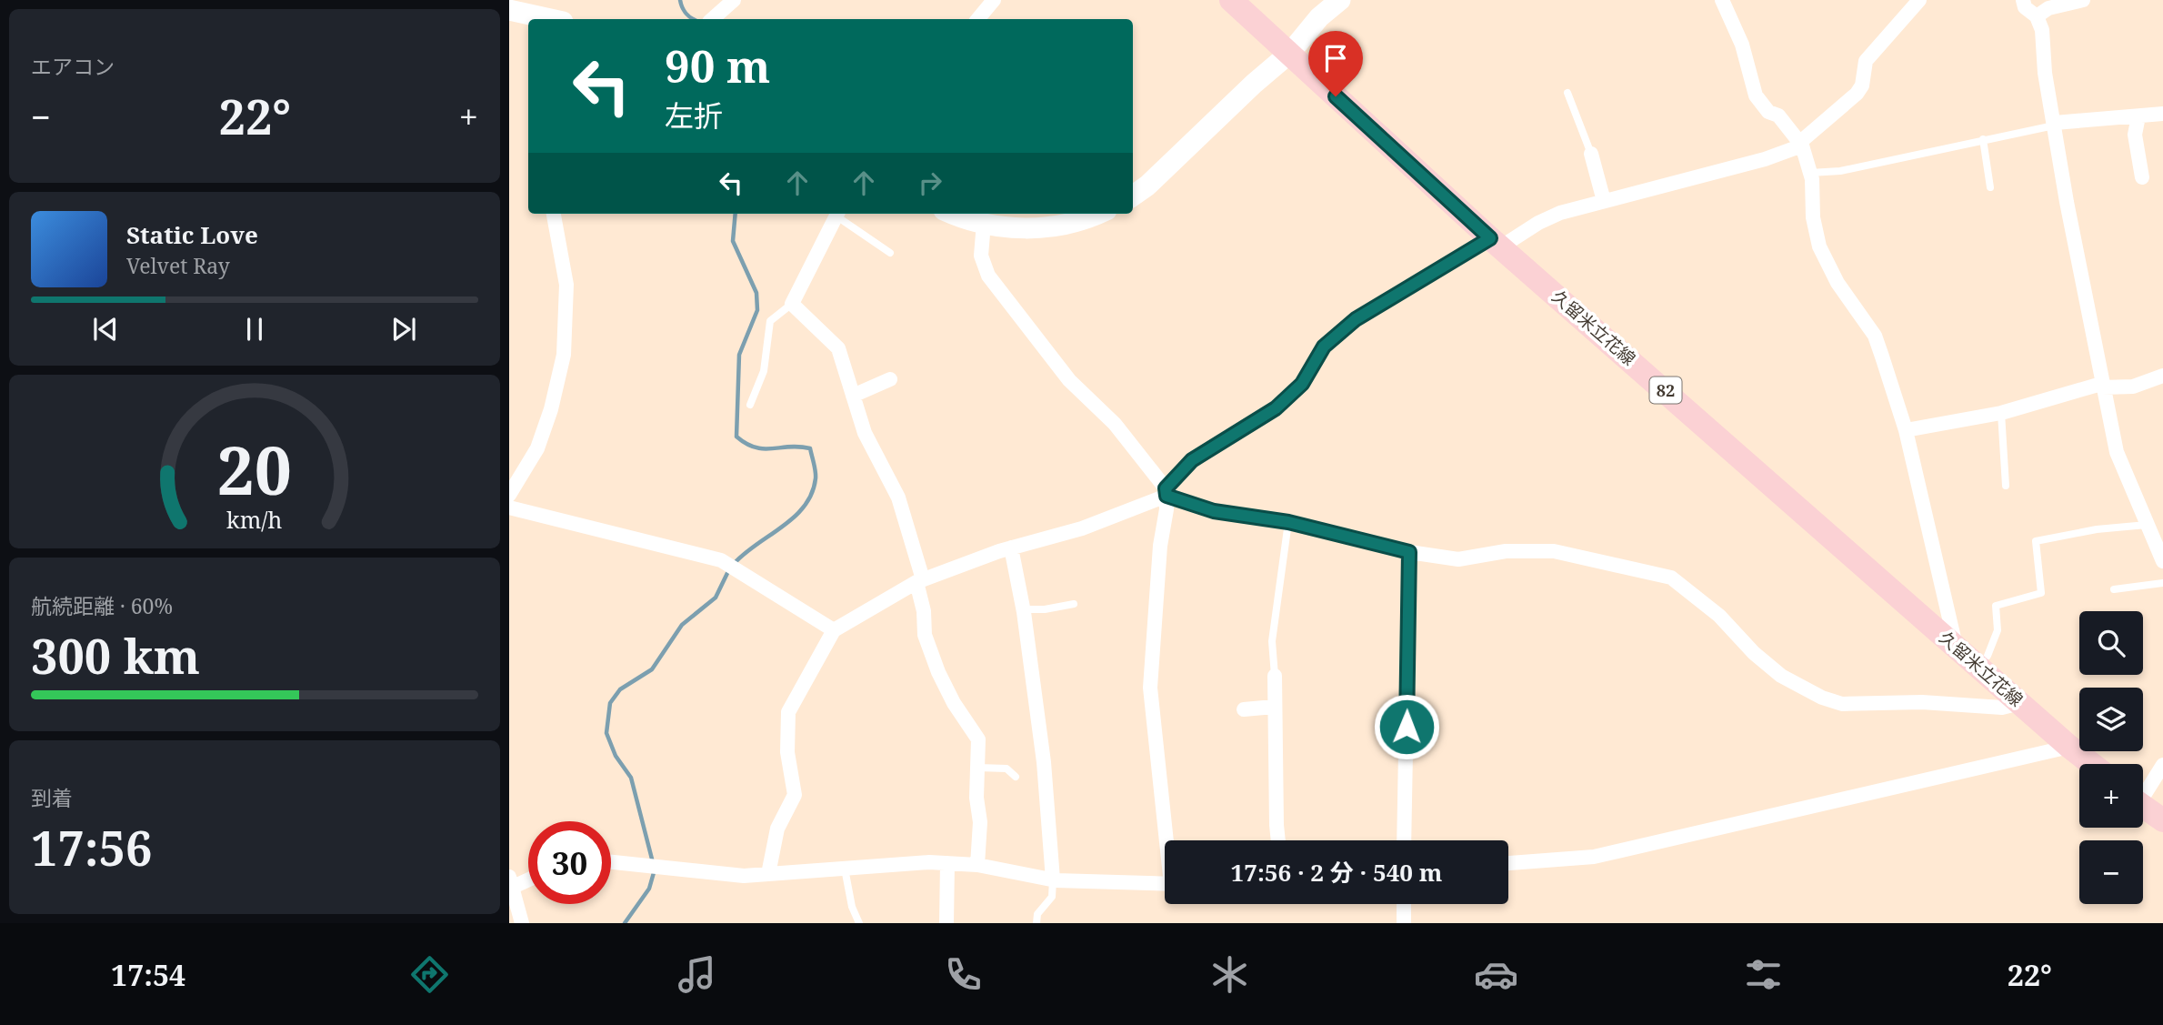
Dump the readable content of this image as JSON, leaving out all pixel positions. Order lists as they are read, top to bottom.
{
  "streets": {
    "main road": ["久留米立花線", "82"]
  },
  "page": {
    "tile": [
      "エアコン",
      ["航続距離 · 60%", "300 km"],
      ["到着", "17:56"]
    ],
    "turn": ["90 m", "左折"],
    "heat": ["−", "22°", "+"],
    "song": ["Static Love", "Velvet Ray"],
    "map_buttons": ["+", "−"],
    "limit": "30",
    "trip": "17:56 · 2 分 · 540 m",
    "tabs": ["17:54", "22°"],
    "gauge": ["20", "km/h"]
  }
}
